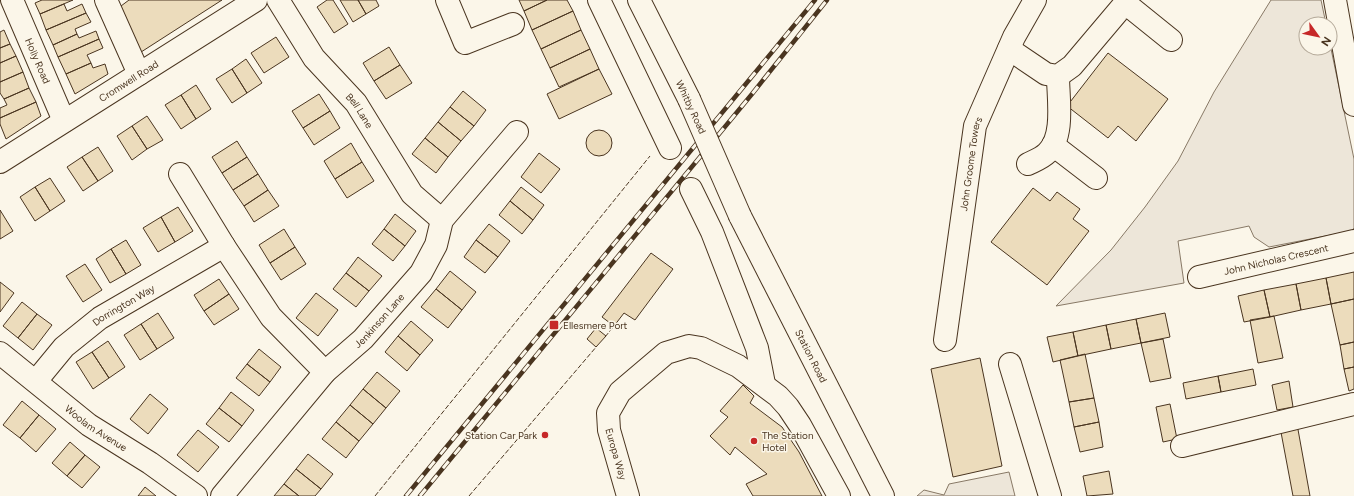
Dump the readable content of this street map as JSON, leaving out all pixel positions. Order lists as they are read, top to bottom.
{
  "streets": {
    "street": [
      "Holly Road",
      "Cromwell Road",
      "Whitby Road",
      "Bell Lane",
      "John Groome Towers",
      "John Nicholas Crescent",
      "Dorrington Way",
      "Jenkinson Lane",
      "Station Road",
      "Woolam Avenue",
      "Europa Way"
    ]
  },
  "crossings": [
    ["Holly Road", "Cromwell Road"],
    ["Whitby Road", "Station Road"],
    ["Bell Lane", "Jenkinson Lane"],
    ["Dorrington Way", "Woolam Avenue"]
  ],
  "places": {
    "transit": ["Ellesmere Port"],
    "other": ["Station Car Park", "The Station Hotel"]
  },
  "north": "bottom right"
}
